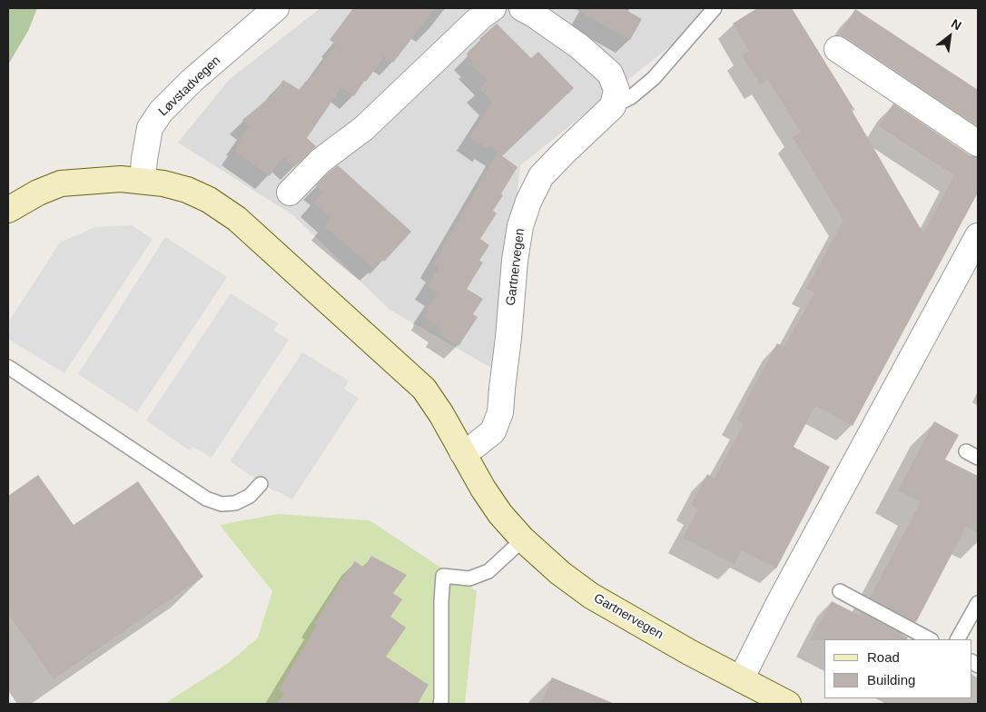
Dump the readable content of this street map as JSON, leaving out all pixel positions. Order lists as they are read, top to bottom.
{
  "streets": {
    "street": ["Løvstadvegen", "Gartnervegen"]
  },
  "crossings": [
    ["Løvstadvegen", "Gartnervegen"]
  ],
  "legend": ["Road", "Building"],
  "north": "top right"
}
